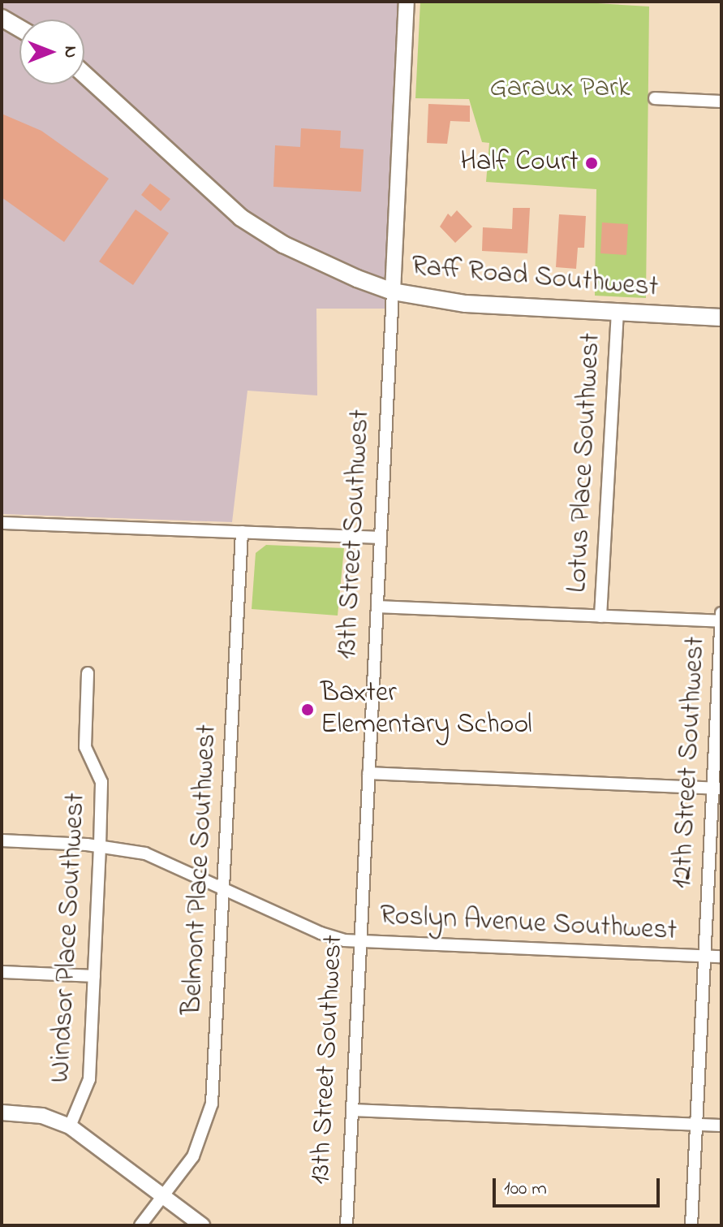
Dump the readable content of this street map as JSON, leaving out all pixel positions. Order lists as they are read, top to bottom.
{
  "streets": {
    "main road": ["Raff Road Southwest"],
    "street": [
      "Lotus Place Southwest",
      "13th Street Southwest",
      "12th Street Southwest",
      "Belmont Place Southwest",
      "Roslyn Avenue Southwest",
      "Windsor Place Southwest"
    ]
  },
  "crossings": [
    ["Raff Road Southwest", "Lotus Place Southwest"],
    ["Raff Road Southwest", "13th Street Southwest"],
    ["13th Street Southwest", "Roslyn Avenue Southwest"],
    ["12th Street Southwest", "Roslyn Avenue Southwest"],
    ["Belmont Place Southwest", "Roslyn Avenue Southwest"],
    ["Roslyn Avenue Southwest", "Windsor Place Southwest"]
  ],
  "parks": ["Garaux Park"],
  "places": ["Half Court", "Baxter Elementary School"],
  "scale_bar": "100 m",
  "north": "right"
}
